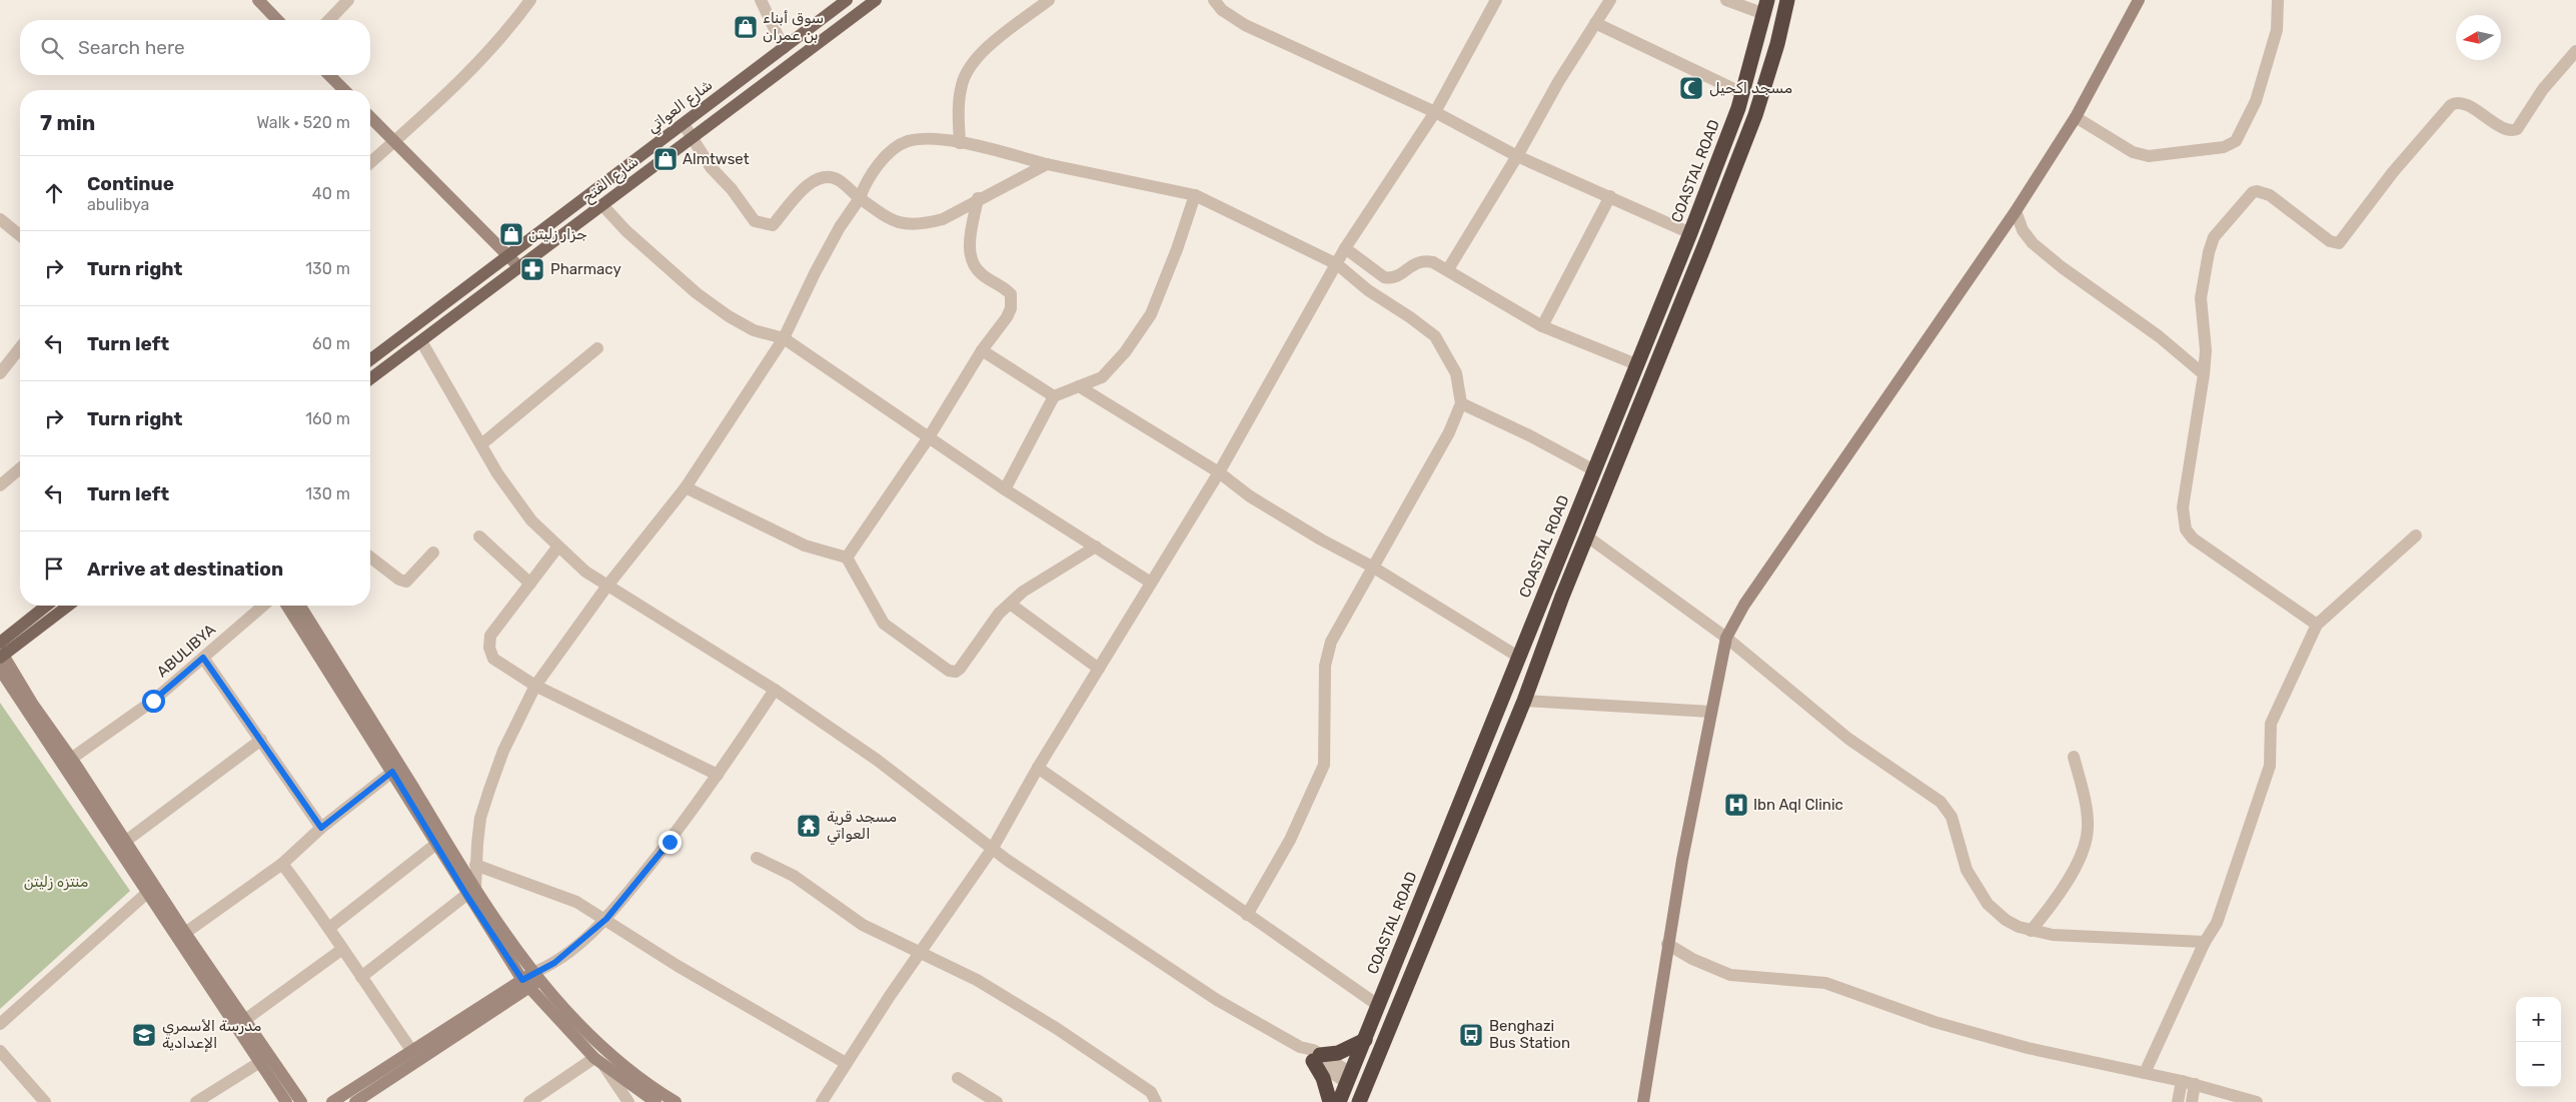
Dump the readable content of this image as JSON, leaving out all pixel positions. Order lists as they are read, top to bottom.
{
  "streets": {
    "highway": ["COASTAL ROAD"],
    "main road": ["شارع العواتي", "شارع الفتح"],
    "street": ["ABULIBYA"]
  },
  "parks": ["منتزه زليتن"],
  "places": {
    "shop": ["سوق أبناء بن عمران", "Almtwset", "جزار زليتن"],
    "mosque": ["مسجد اكحيل"],
    "pharmacy": ["Pharmacy"],
    "hospital": ["Ibn Aql Clinic"],
    "temple": ["مسجد قرية العواتي"],
    "school or university": ["مدرسة الأسمري الإعدادية"],
    "bus stop": ["Benghazi Bus Station"]
  },
  "north": "left",
  "page": {
    "search": "Search here",
    "heading": ["7 min", "Walk · 520 m"],
    "list": [
      ["Continue", "abulibya", "40 m"],
      ["Turn right", "130 m"],
      ["Turn left", "60 m"],
      ["Turn right", "160 m"],
      ["Turn left", "130 m"],
      "Arrive at destination"
    ],
    "map_buttons": ["+", "−"]
  }
}
